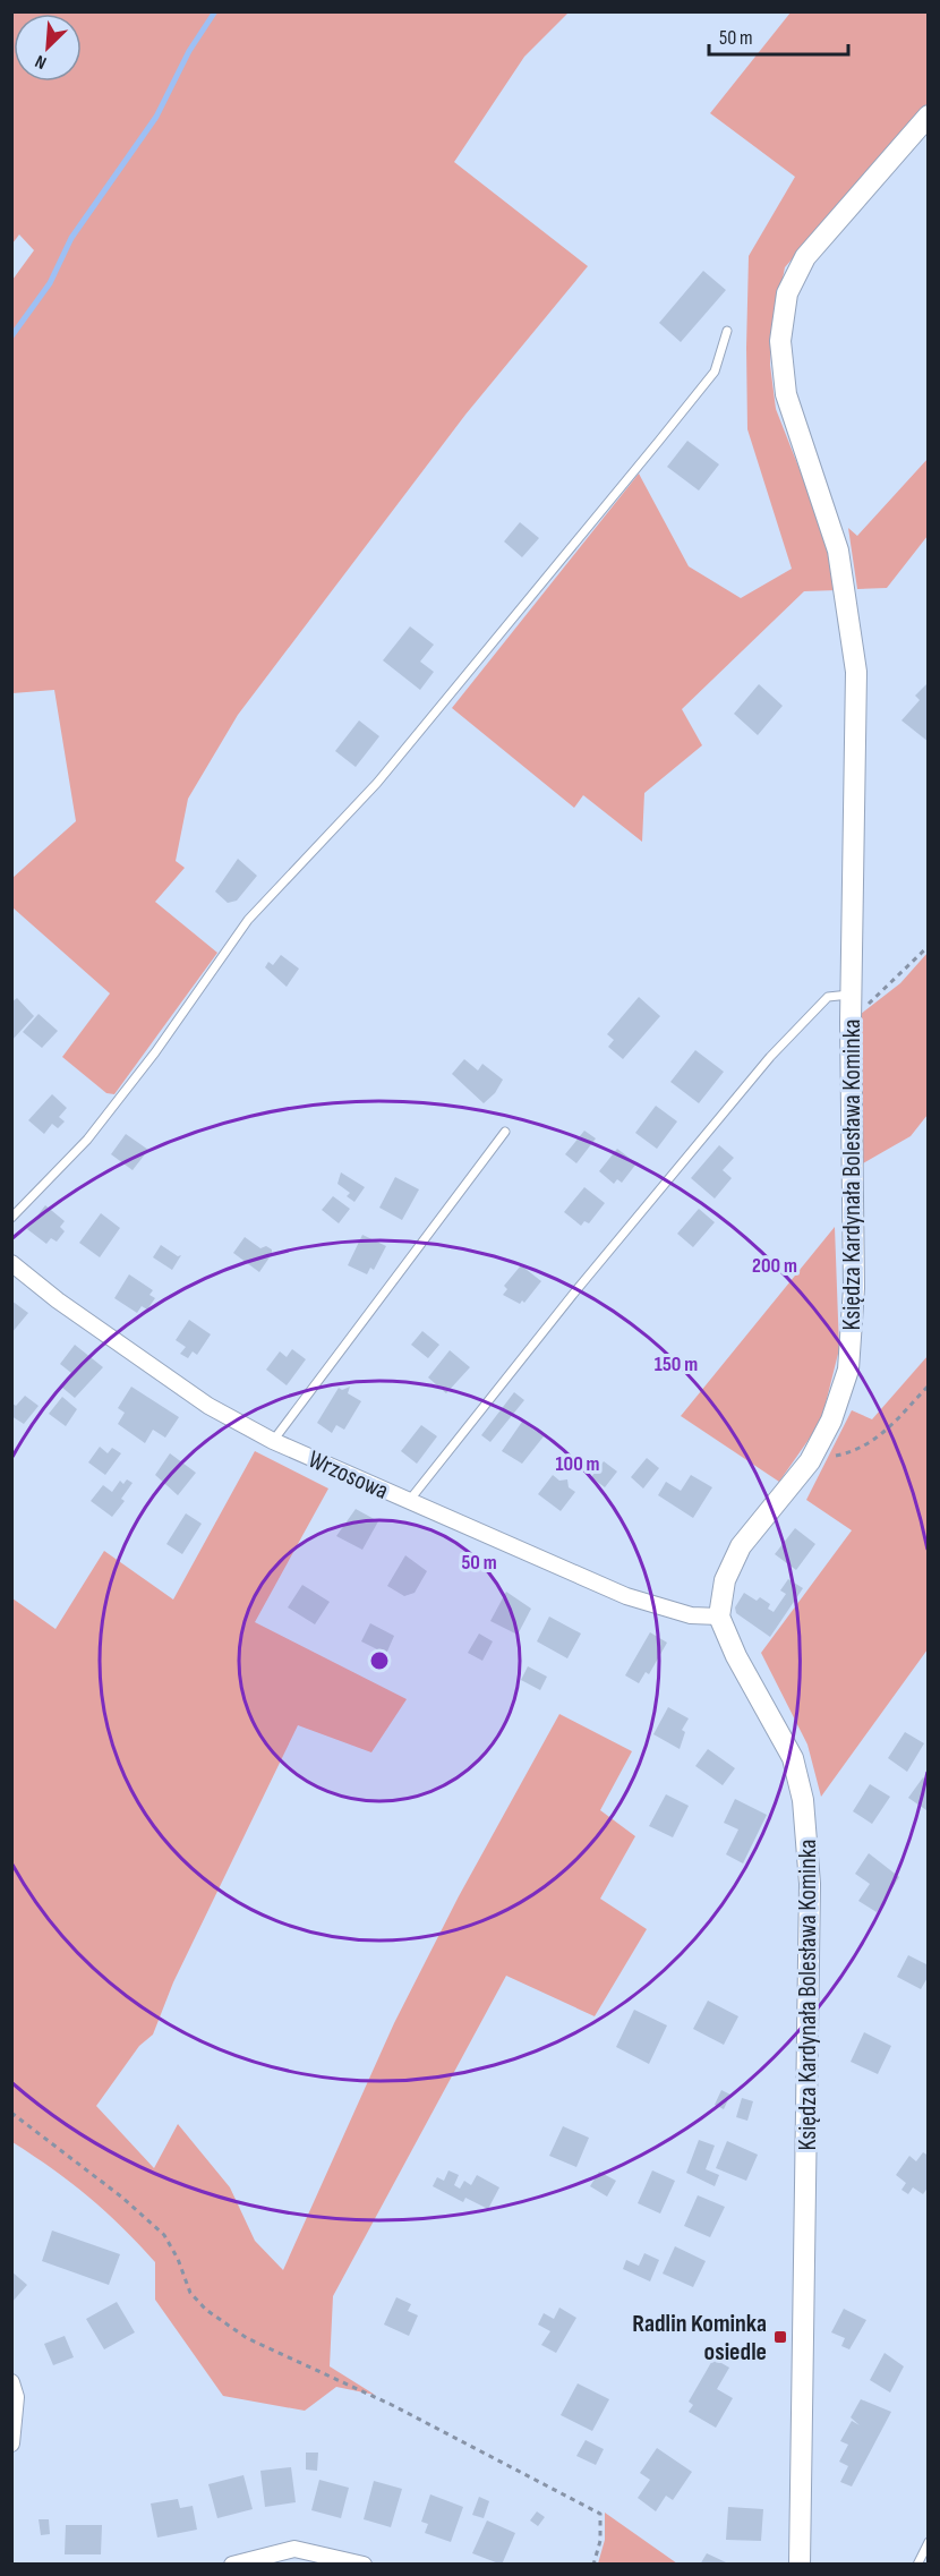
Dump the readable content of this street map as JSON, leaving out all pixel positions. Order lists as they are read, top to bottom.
{
  "streets": {
    "street": ["Księdza Kardynała Bolesława Kominka", "Wrzosowa"]
  },
  "crossings": [
    ["Księdza Kardynała Bolesława Kominka", "Wrzosowa"]
  ],
  "places": {
    "transit": ["Radlin Kominka osiedle"]
  },
  "scale_bar": "50 m",
  "north": "bottom left",
  "rings": [
    "200 m",
    "150 m",
    "100 m",
    "50 m"
  ]
}
